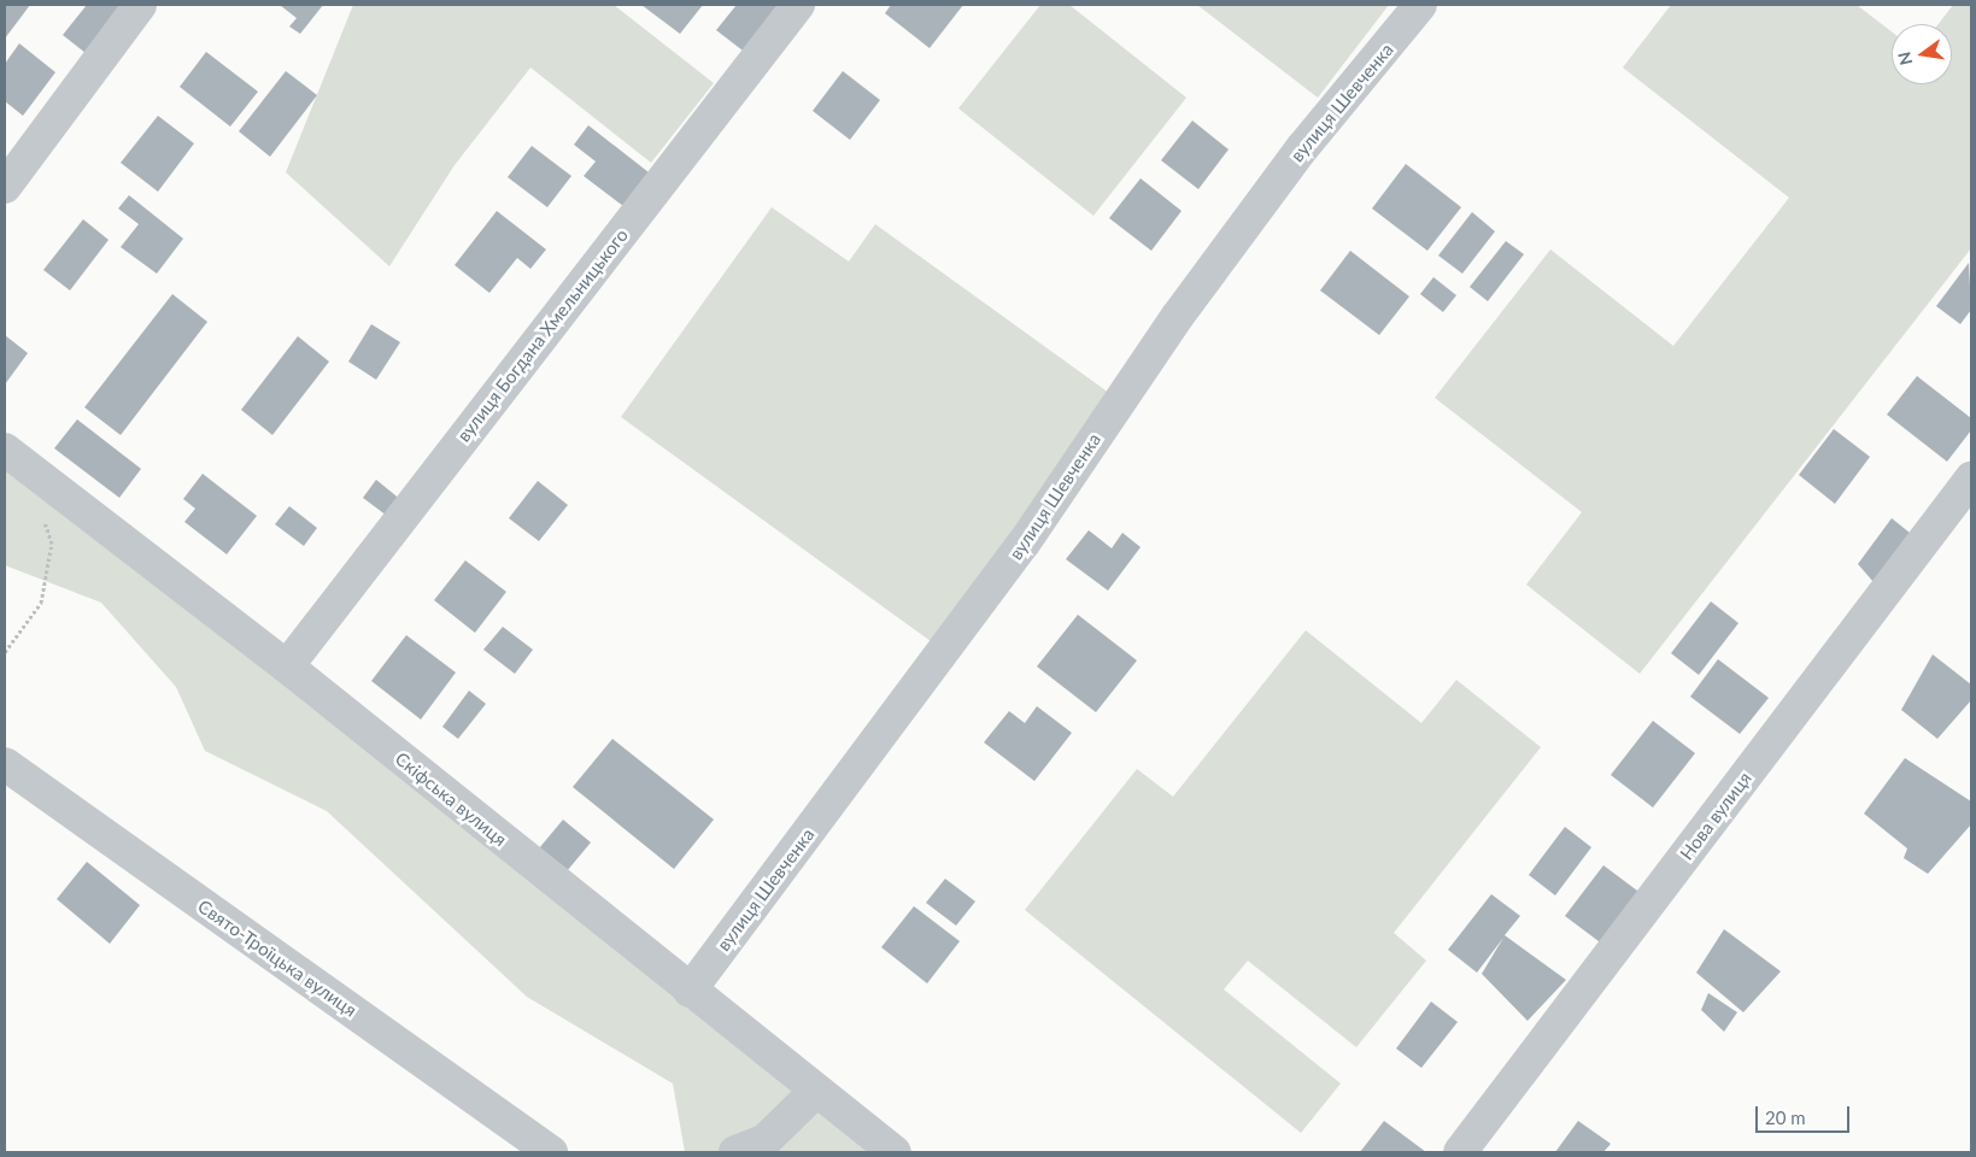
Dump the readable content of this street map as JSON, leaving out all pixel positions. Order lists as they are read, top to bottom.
{
  "streets": {
    "street": [
      "вулиця Шевченка",
      "вулиця Богдана Хмельницького",
      "Скіфська вулиця",
      "Нова вулиця",
      "Свято-Троїцька вулиця"
    ]
  },
  "crossings": [
    ["вулиця Шевченка", "Скіфська вулиця"],
    ["вулиця Богдана Хмельницького", "Скіфська вулиця"]
  ],
  "scale_bar": "20 m",
  "north": "left"
}
